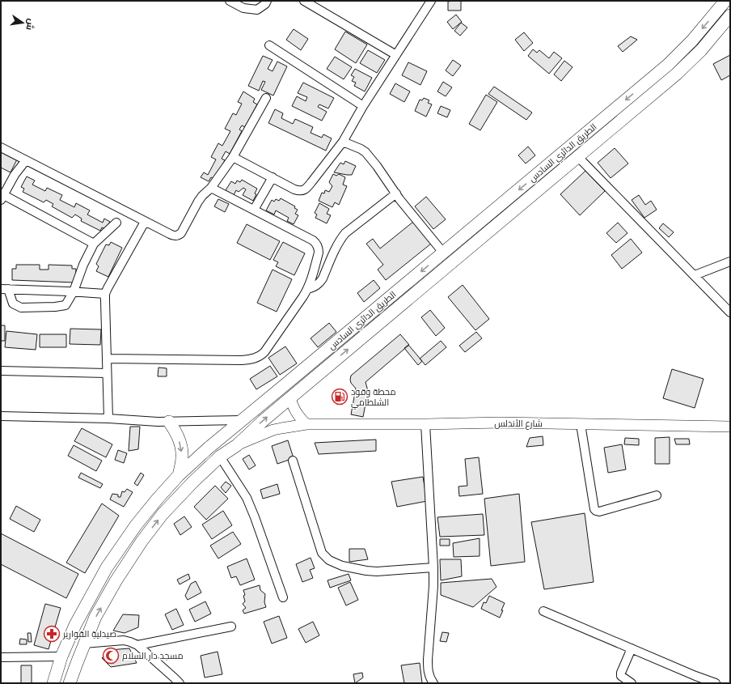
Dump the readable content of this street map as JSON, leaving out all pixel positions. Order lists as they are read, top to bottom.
{
  "streets": {
    "highway": ["الطريق الدائري السادس"],
    "main road": ["شارع الأندلس"]
  },
  "crossings": [
    ["الطريق الدائري السادس", "شارع الأندلس"]
  ],
  "places": {
    "fuel station": ["محطة وقود الشلطامي"],
    "pharmacy": ["صيدلية القوارير"],
    "mosque": ["مسجد دار السلام"]
  },
  "north": "right"
}
